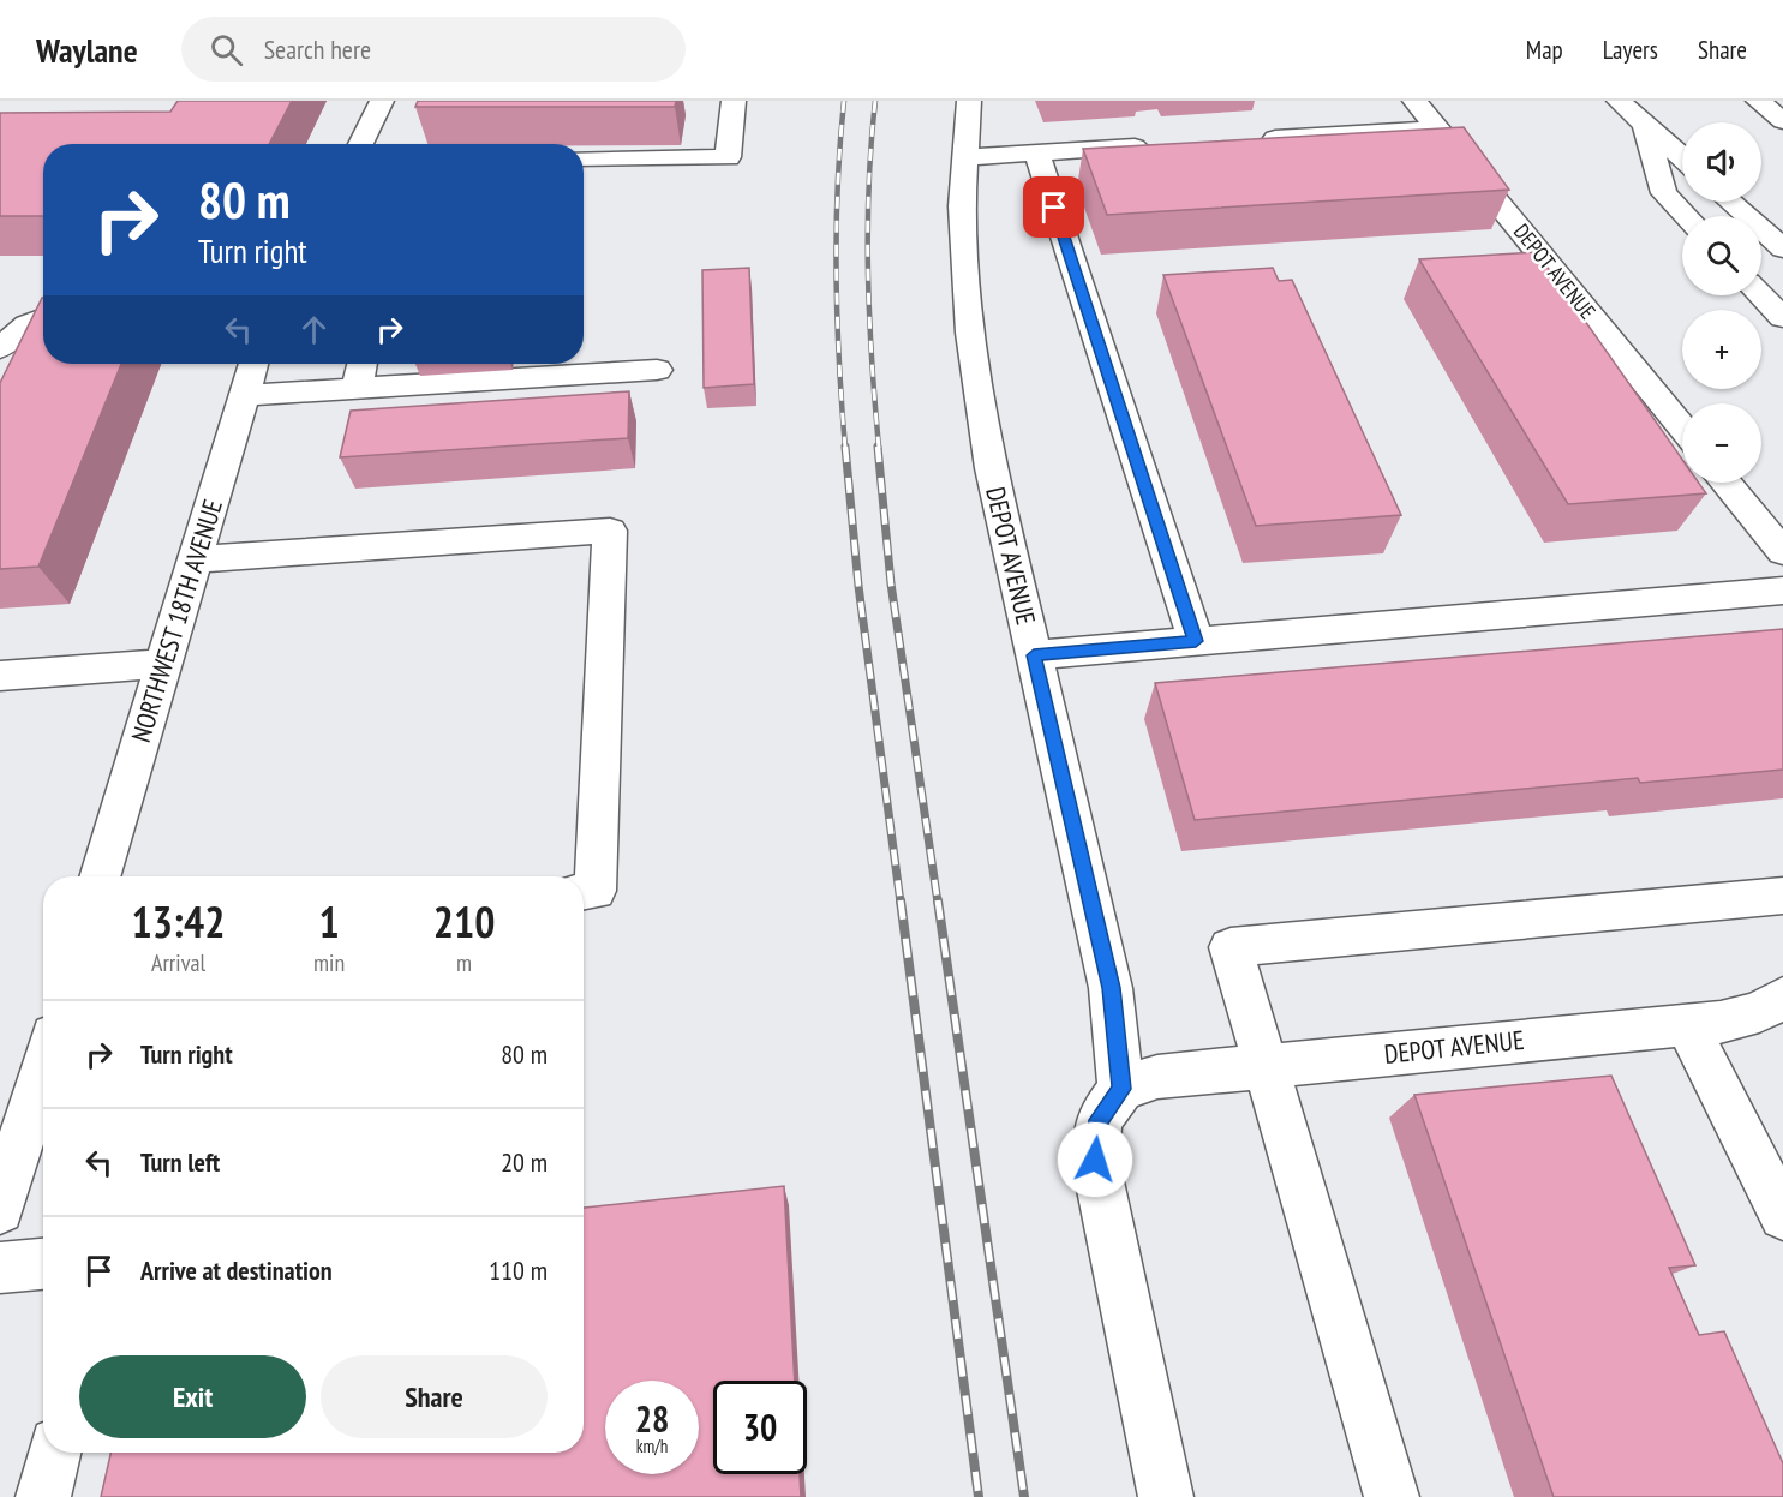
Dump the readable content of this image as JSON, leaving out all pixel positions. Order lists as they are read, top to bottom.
{
  "streets": {
    "main road": ["DEPOT AVENUE", "NORTHWEST 18TH AVENUE"]
  },
  "page": {
    "header": "Waylane",
    "search": "Search here",
    "nav": ["Map", "Layers", "Share"],
    "map_buttons": ["+", "−"],
    "turn": ["80 m", "Turn right"],
    "eta": [
      "13:42",
      "Arrival",
      "1",
      "min",
      "210",
      "m"
    ],
    "list": [
      {
        "name": "Turn right",
        "value": "80 m"
      },
      {
        "name": "Turn left",
        "value": "20 m"
      },
      {
        "name": "Arrive at destination",
        "value": "110 m"
      }
    ],
    "buttons": ["Exit", "Share"],
    "speed": "28 km/h",
    "limit": "30"
  }
}
